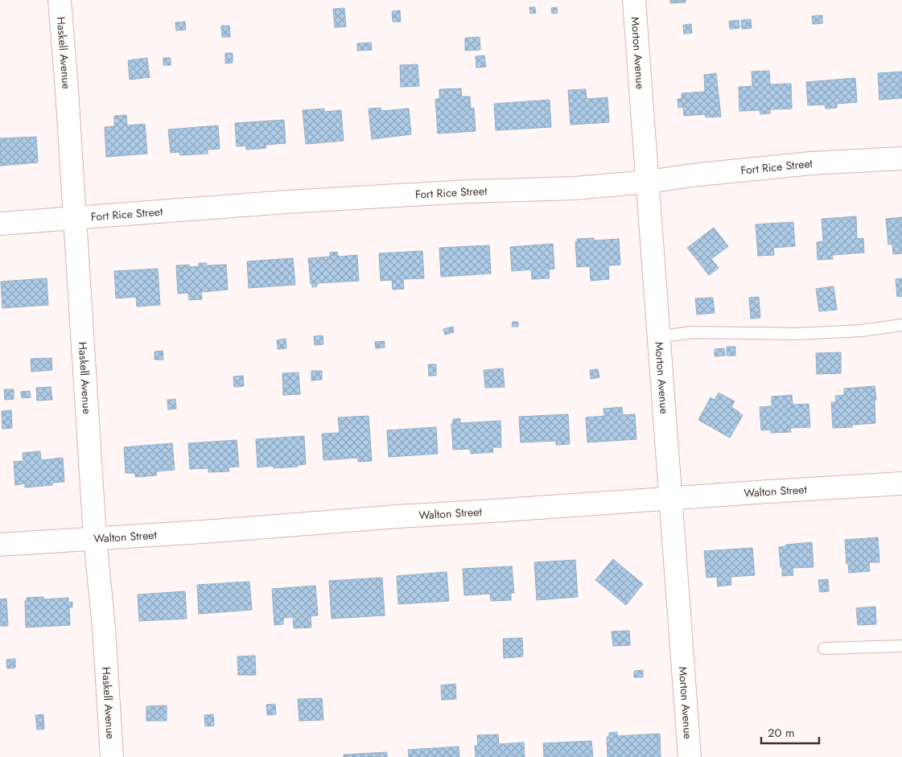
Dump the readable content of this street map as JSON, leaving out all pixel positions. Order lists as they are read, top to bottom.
{
  "streets": {
    "street": [
      "Haskell Avenue",
      "Morton Avenue",
      "Fort Rice Street",
      "Walton Street"
    ]
  },
  "crossings": [
    ["Haskell Avenue", "Fort Rice Street"],
    ["Haskell Avenue", "Walton Street"],
    ["Morton Avenue", "Fort Rice Street"],
    ["Morton Avenue", "Walton Street"]
  ],
  "scale_bar": "20 m"
}
